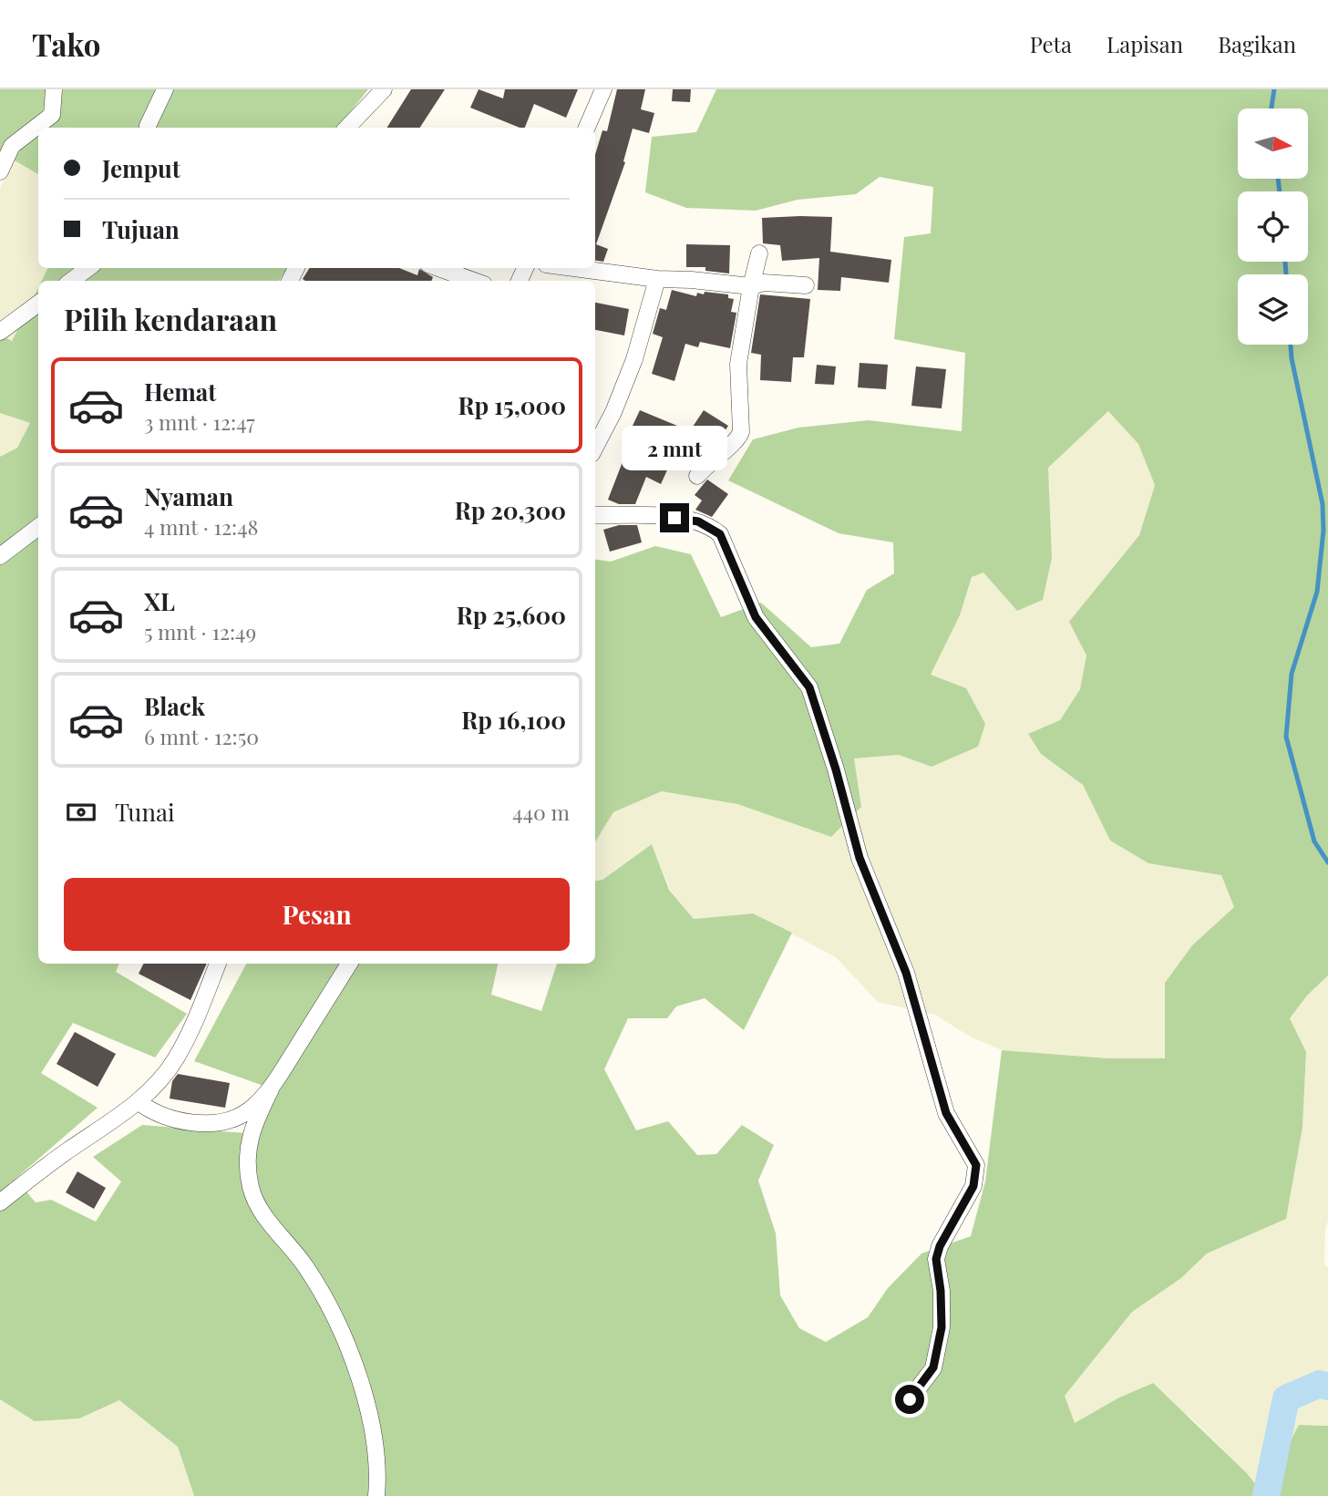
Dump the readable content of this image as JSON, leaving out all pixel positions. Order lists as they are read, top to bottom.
{
  "north": "right",
  "page": {
    "header": "Tako",
    "nav": ["Peta", "Lapisan", "Bagikan"],
    "banner": ["Jemput", "Tujuan"],
    "heading": "Pilih kendaraan",
    "list": [
      {
        "name": "Hemat",
        "note": "3 mnt · 12:47",
        "value": "Rp 15,000"
      },
      {
        "name": "Nyaman",
        "note": "4 mnt · 12:48",
        "value": "Rp 20,300"
      },
      {
        "name": "XL",
        "note": "5 mnt · 12:49",
        "value": "Rp 25,600"
      },
      {
        "name": "Black",
        "note": "6 mnt · 12:50",
        "value": "Rp 16,100"
      }
    ],
    "bubble": "2 mnt",
    "pay": ["Tunai", "440 m"],
    "buttons": "Pesan"
  }
}
